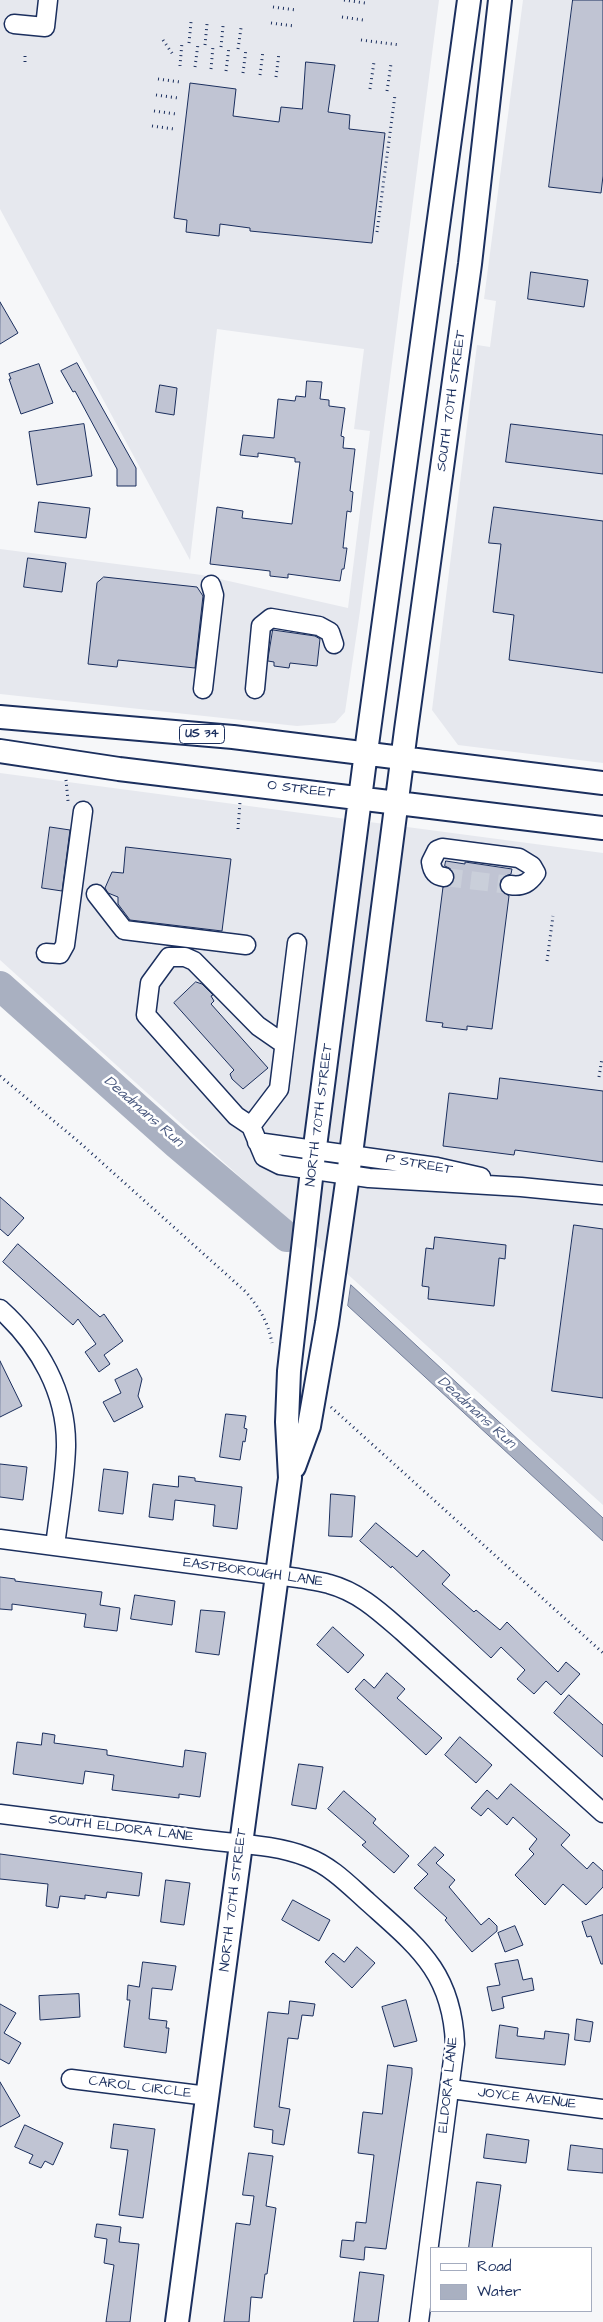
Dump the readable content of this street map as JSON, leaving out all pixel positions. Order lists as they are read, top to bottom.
{
  "streets": {
    "main road": [
      "SOUTH 70TH STREET",
      "US 34",
      "O STREET",
      "NORTH 70TH STREET"
    ],
    "street": [
      "P STREET",
      "EASTBOROUGH LANE",
      "SOUTH ELDORA LANE",
      "ELDORA LANE",
      "CAROL CIRCLE",
      "JOYCE AVENUE"
    ]
  },
  "crossings": [
    ["SOUTH 70TH STREET", "US 34"],
    ["SOUTH 70TH STREET", "O STREET"],
    ["SOUTH 70TH STREET", "NORTH 70TH STREET"],
    ["US 34", "NORTH 70TH STREET"],
    ["O STREET", "NORTH 70TH STREET"],
    ["NORTH 70TH STREET", "P STREET"],
    ["NORTH 70TH STREET", "EASTBOROUGH LANE"],
    ["NORTH 70TH STREET", "SOUTH ELDORA LANE"],
    ["NORTH 70TH STREET", "ELDORA LANE"],
    ["NORTH 70TH STREET", "CAROL CIRCLE"],
    ["SOUTH ELDORA LANE", "ELDORA LANE"],
    ["ELDORA LANE", "JOYCE AVENUE"]
  ],
  "water": ["Deadmans Run"],
  "legend": ["Road", "Water"]
}
